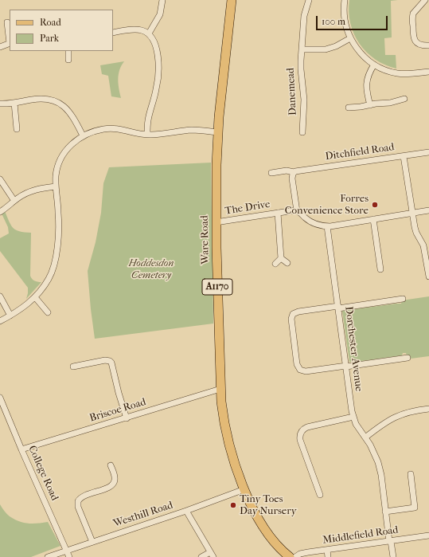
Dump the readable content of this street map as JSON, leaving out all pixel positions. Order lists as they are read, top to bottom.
{
  "streets": {
    "main road": ["Ware Road", "A1170"],
    "street": [
      "Danemead",
      "Ditchfield Road",
      "The Drive",
      "Dorchester Avenue",
      "Briscoe Road",
      "College Road",
      "Westhill Road",
      "Middlefield Road"
    ]
  },
  "crossings": [
    ["The Drive", "Ware Road"],
    ["Ware Road", "Briscoe Road"],
    ["Ware Road", "Westhill Road"],
    ["Dorchester Avenue", "Middlefield Road"],
    ["Briscoe Road", "College Road"],
    ["College Road", "Westhill Road"]
  ],
  "parks": ["Hoddesdon Cemetery"],
  "places": ["Forres Convenience Store", "Tiny Toes Day Nursery"],
  "legend": ["Road", "Park"],
  "scale_bar": "100 m"
}
